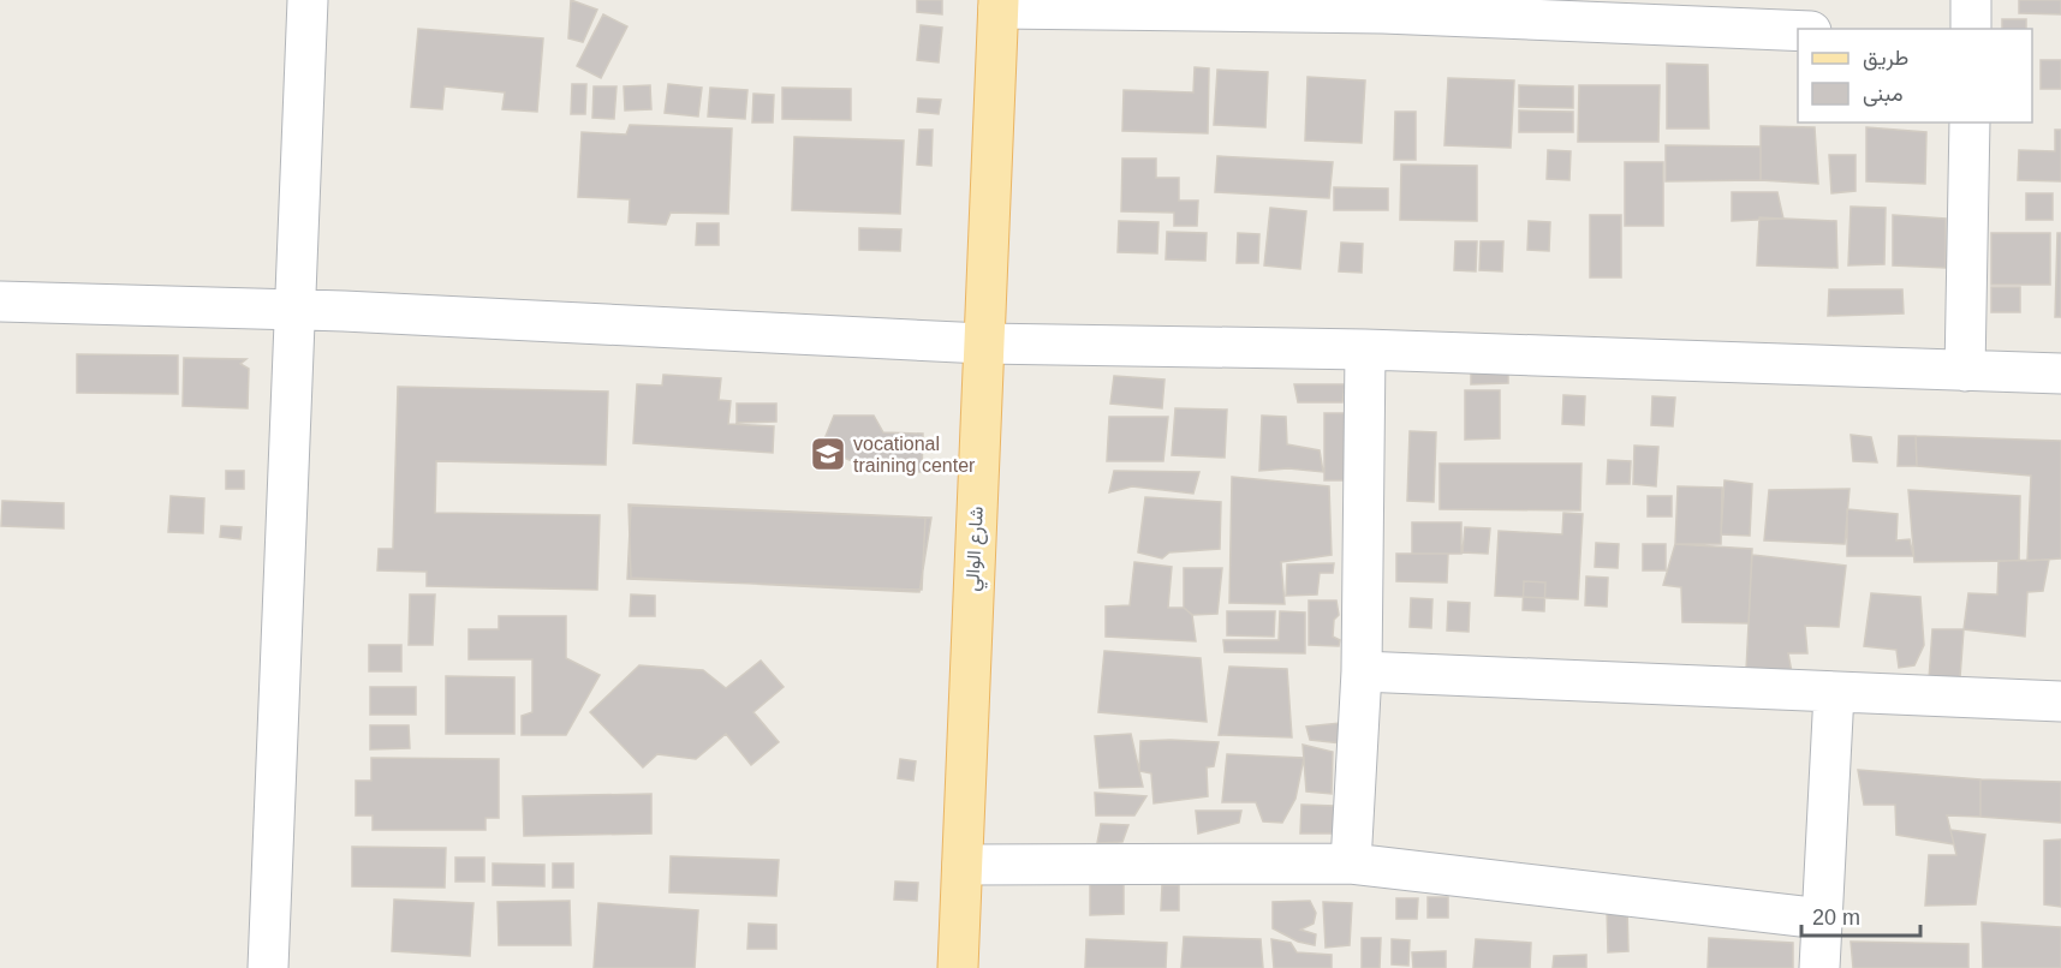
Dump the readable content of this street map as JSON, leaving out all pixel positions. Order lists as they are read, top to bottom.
{
  "streets": {
    "main road": ["شارع الوالي"]
  },
  "places": {
    "school or university": ["vocational training center"]
  },
  "legend": ["طريق", "مبنى"],
  "scale_bar": "20 m"
}
